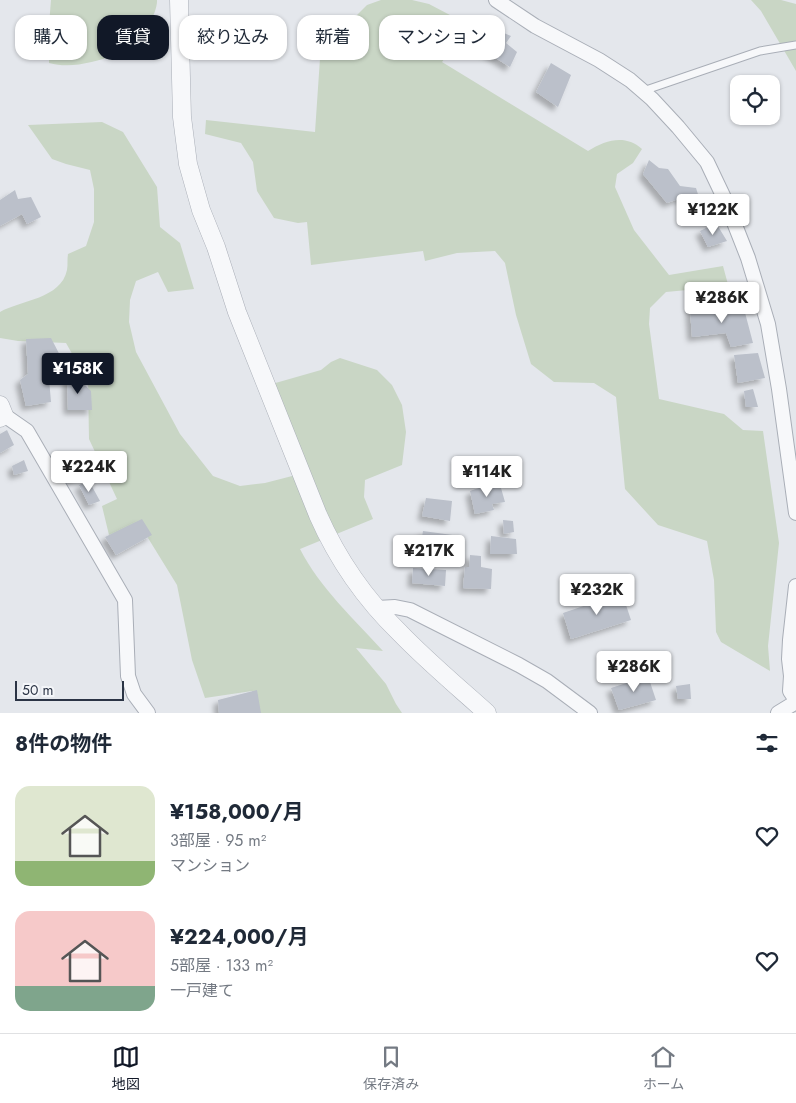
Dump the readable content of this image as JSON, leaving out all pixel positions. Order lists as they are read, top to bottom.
{
  "scale_bar": "50 m",
  "page": {
    "chip": [
      "購入",
      "賃貸",
      "絞り込み",
      "新着",
      "マンション"
    ],
    "price": [
      "¥122K",
      "¥286K",
      "¥158K",
      "¥224K",
      "¥114K",
      "¥217K",
      "¥232K",
      "¥286K"
    ],
    "scale": "50 m",
    "heading": "8件の物件",
    "list": [
      {
        "name": "¥158,000/月",
        "note": "3部屋 · 95 m² · マンション"
      },
      {
        "name": "¥224,000/月",
        "note": "5部屋 · 133 m² · 一戸建て"
      }
    ],
    "tabs": ["地図", "保存済み", "ホーム"]
  }
}
